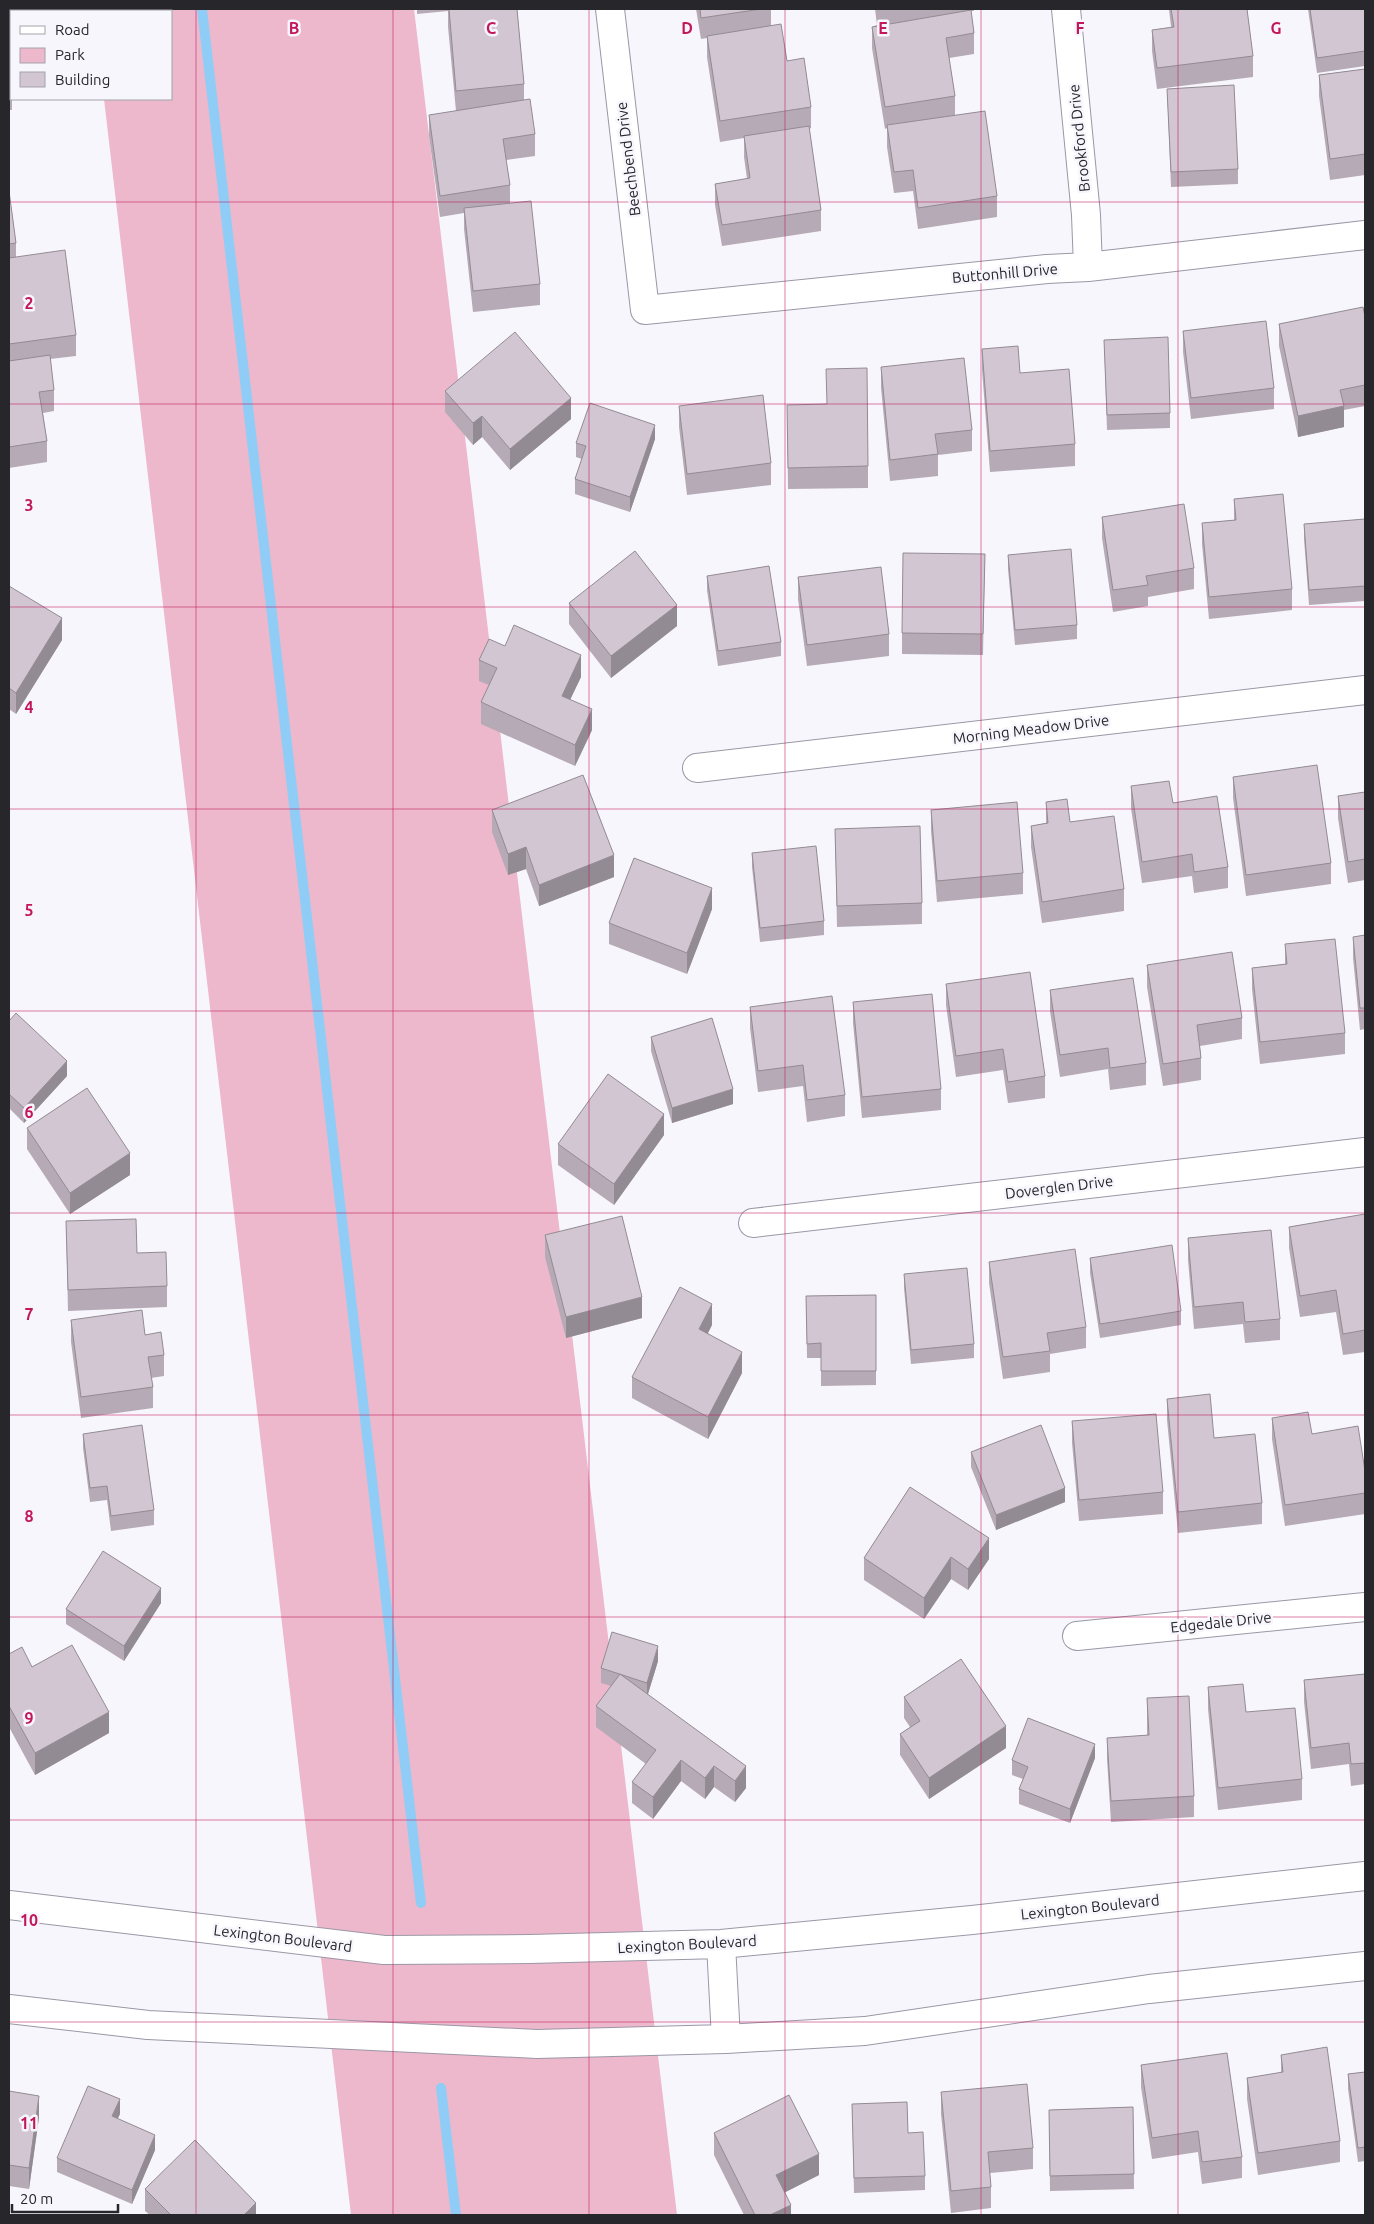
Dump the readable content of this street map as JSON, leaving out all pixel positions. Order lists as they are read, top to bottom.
{
  "streets": {
    "street": [
      "Brookford Drive",
      "Beechbend Drive",
      "Buttonhill Drive",
      "Morning Meadow Drive",
      "Doverglen Drive",
      "Edgedale Drive",
      "Lexington Boulevard"
    ]
  },
  "crossings": [
    ["Brookford Drive", "Buttonhill Drive"],
    ["Beechbend Drive", "Buttonhill Drive"]
  ],
  "legend": ["Road", "Park", "Building"],
  "scale_bar": "20 m",
  "grid": {
    "columns": [
      "B",
      "C",
      "D",
      "E",
      "F",
      "G"
    ],
    "rows": [
      "2",
      "3",
      "4",
      "5",
      "6",
      "7",
      "8",
      "9",
      "10",
      "11"
    ]
  }
}
